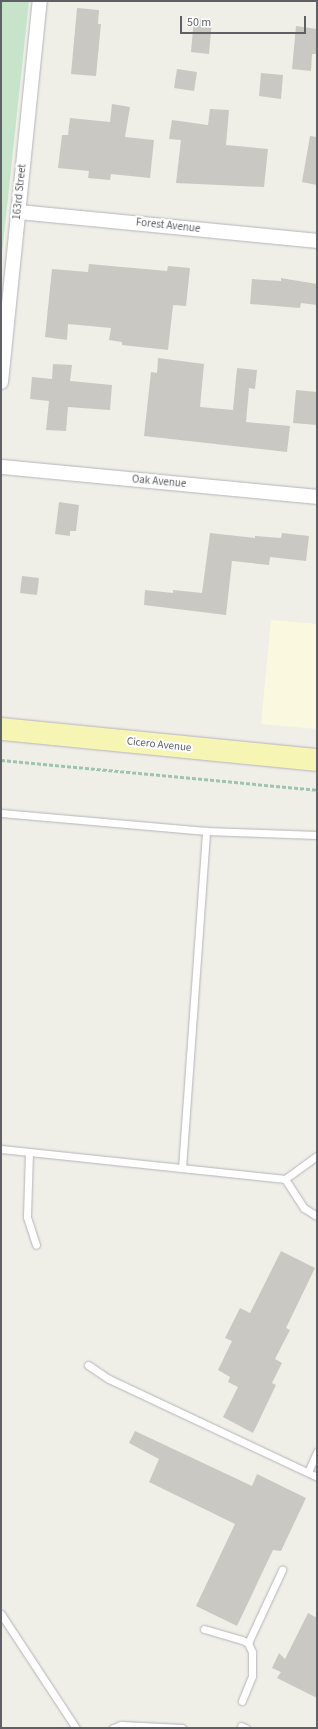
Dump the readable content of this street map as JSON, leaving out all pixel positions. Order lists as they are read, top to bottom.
{
  "streets": {
    "main road": ["Cicero Avenue"],
    "street": ["163rd Street", "Forest Avenue", "Oak Avenue"]
  },
  "crossings": [
    ["163rd Street", "Forest Avenue"]
  ],
  "scale_bar": "50 m"
}
